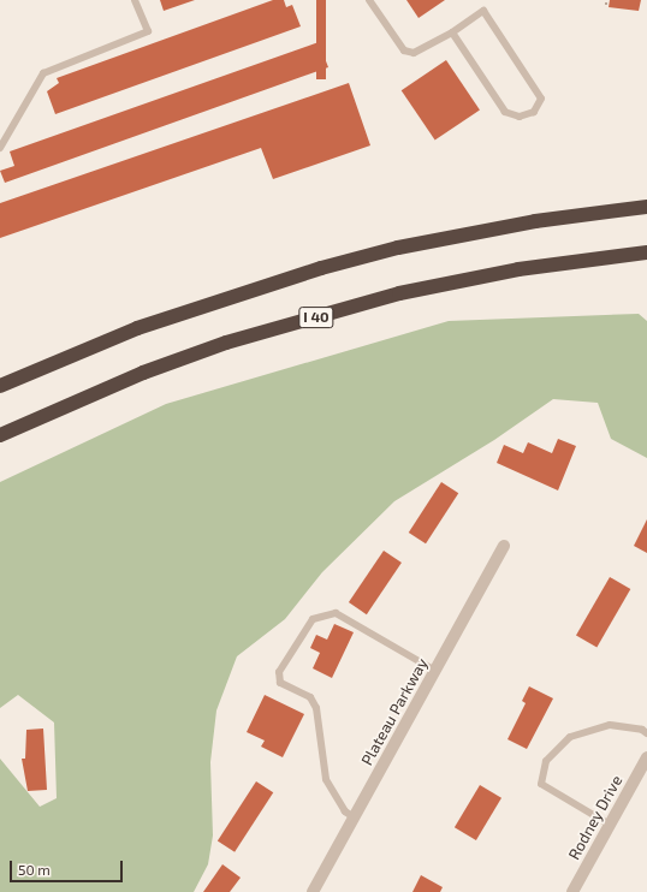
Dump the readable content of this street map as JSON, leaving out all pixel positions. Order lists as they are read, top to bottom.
{
  "streets": {
    "highway": ["I 40"],
    "street": ["Plateau Parkway", "Rodney Drive"]
  },
  "scale_bar": "50 m"
}
